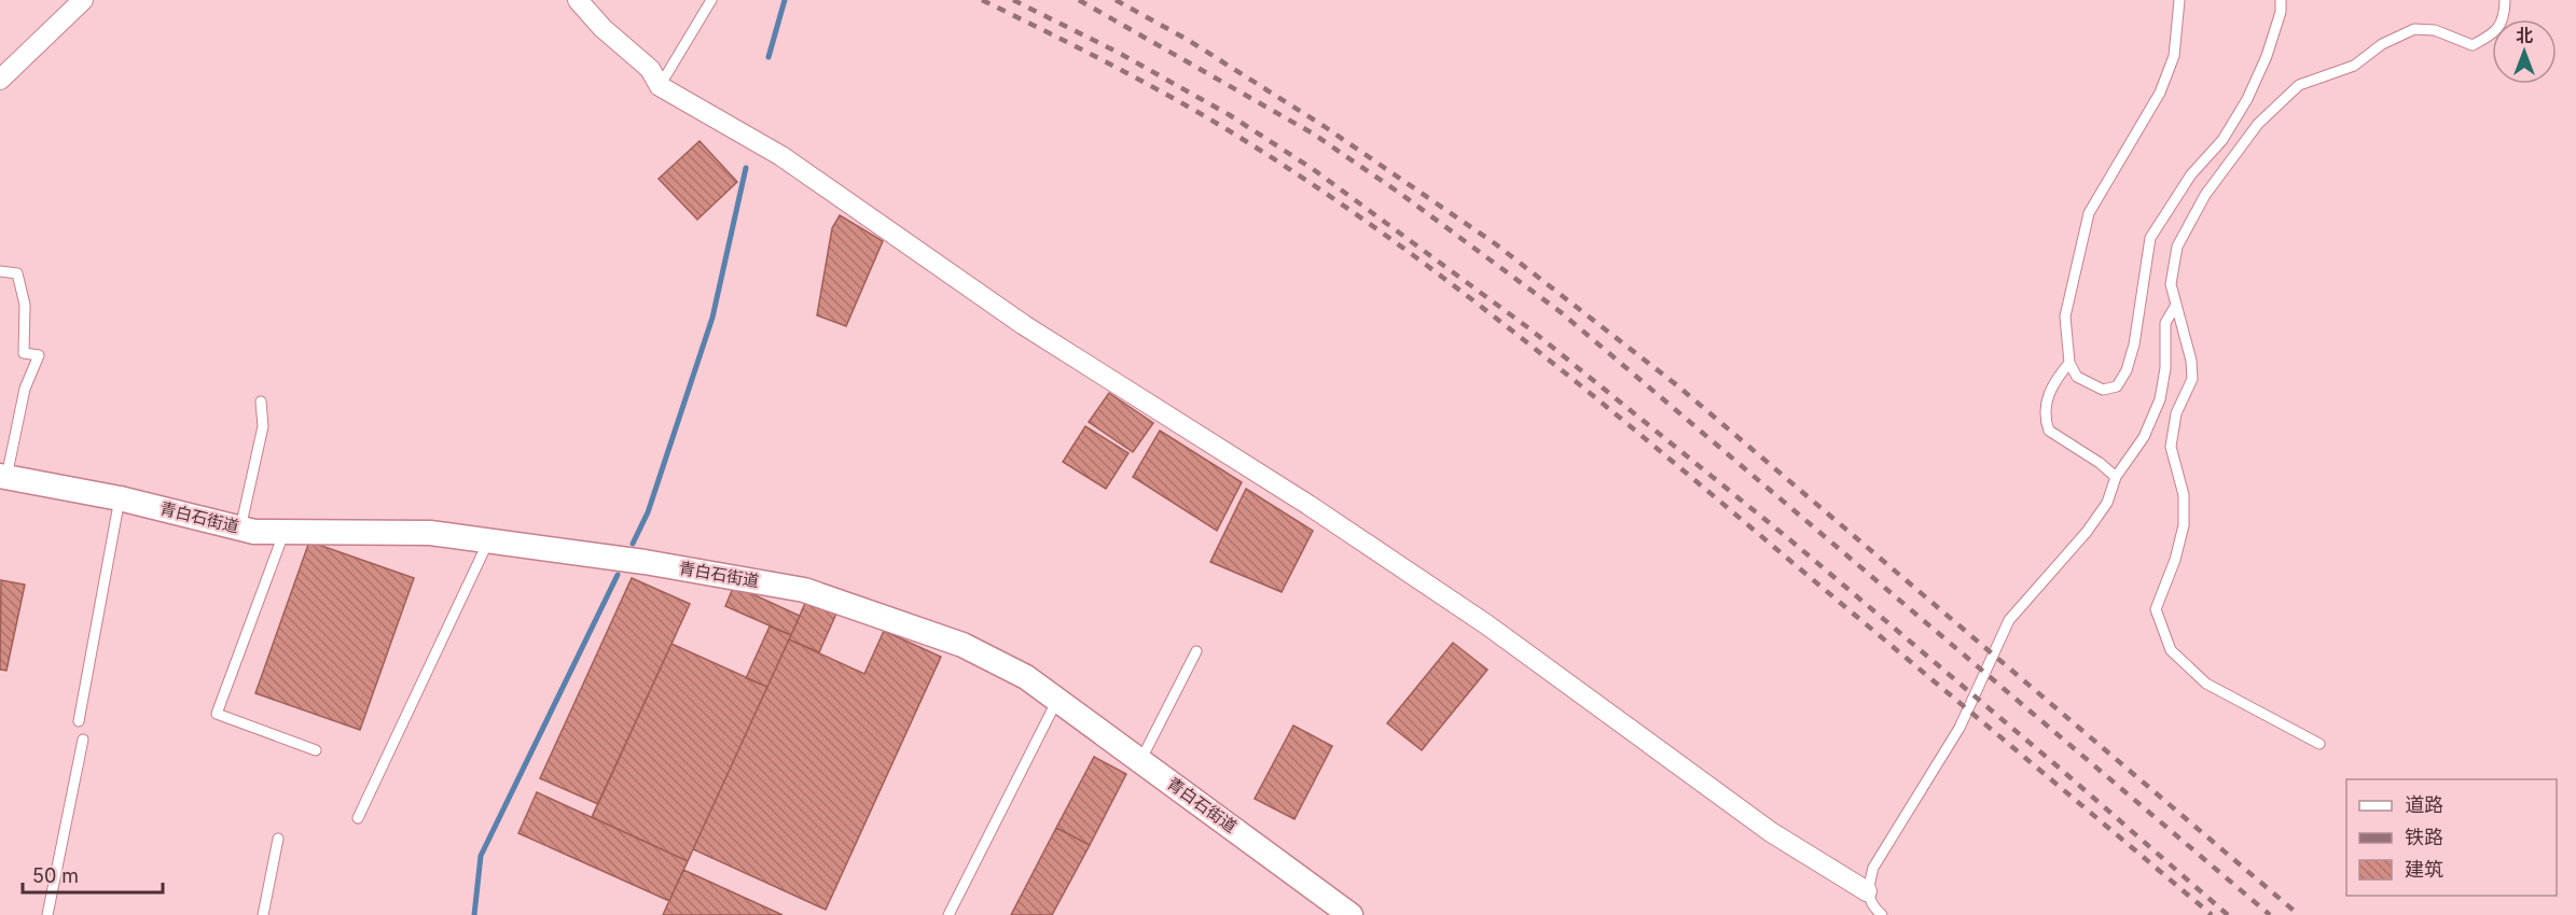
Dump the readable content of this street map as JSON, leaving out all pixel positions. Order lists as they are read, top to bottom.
{
  "streets": {
    "street": ["青白石街道"]
  },
  "legend": ["道路", "铁路", "建筑"],
  "scale_bar": "50 m",
  "north": "top"
}
